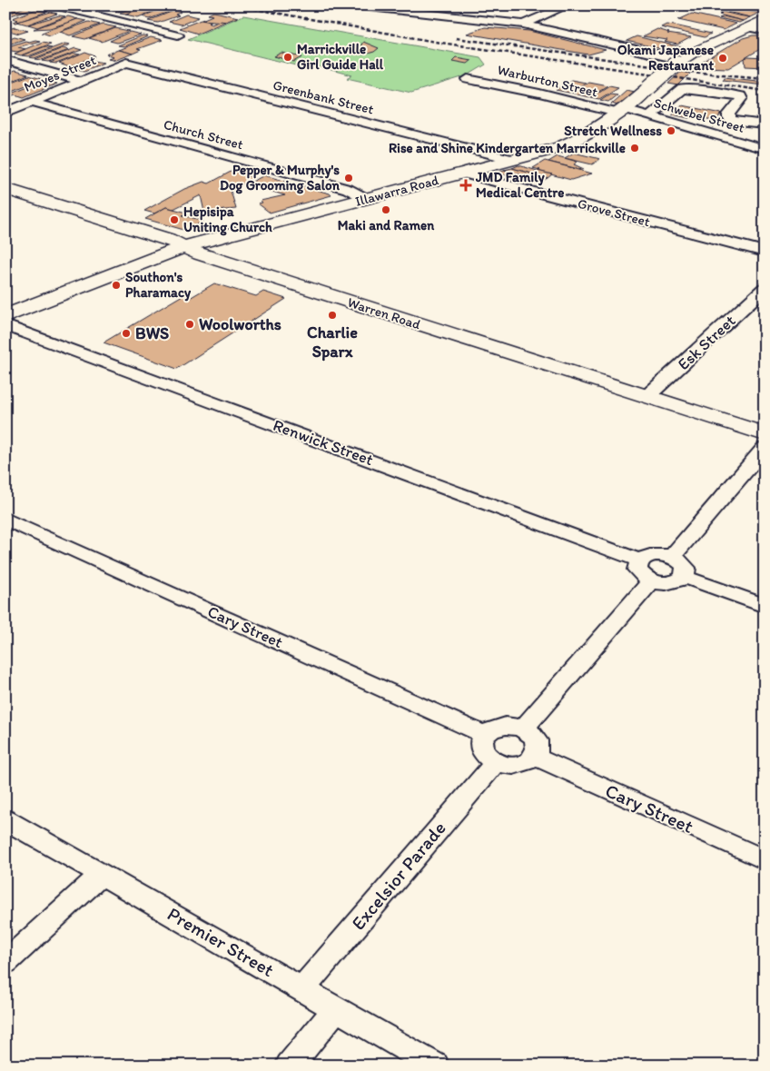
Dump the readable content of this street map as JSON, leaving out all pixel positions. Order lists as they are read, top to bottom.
{
  "streets": {
    "main road": ["Illawarra Road", "Warren Road"],
    "street": [
      "Moyes Street",
      "Warburton Street",
      "Greenbank Street",
      "Schwebel Street",
      "Church Street",
      "Grove Street",
      "Esk Street",
      "Renwick Street",
      "Cary Street",
      "Excelsior Parade",
      "Premier Street"
    ]
  },
  "crossings": [
    ["Moyes Street", "Greenbank Street"],
    ["Moyes Street", "Church Street"],
    ["Warburton Street", "Schwebel Street"],
    ["Warburton Street", "Illawarra Road"],
    ["Greenbank Street", "Illawarra Road"],
    ["Schwebel Street", "Illawarra Road"],
    ["Church Street", "Illawarra Road"],
    ["Illawarra Road", "Grove Street"],
    ["Illawarra Road", "Warren Road"],
    ["Illawarra Road", "Renwick Street"],
    ["Warren Road", "Esk Street"],
    ["Cary Street", "Excelsior Parade"],
    ["Excelsior Parade", "Premier Street"]
  ],
  "places": {
    "other": [
      "Marrickville Girl Guide Hall",
      "Okami Japanese Restaurant",
      "Stretch Wellness",
      "Rise and Shine Kindergarten Marrickville",
      "Pepper & Murphy's Dog Grooming Salon",
      "Maki and Ramen",
      "Hepisipa Uniting Church",
      "Southon's Pharamacy",
      "Charlie Sparx",
      "Woolworths",
      "BWS"
    ],
    "health": ["JMD Family Medical Centre"]
  }
}
